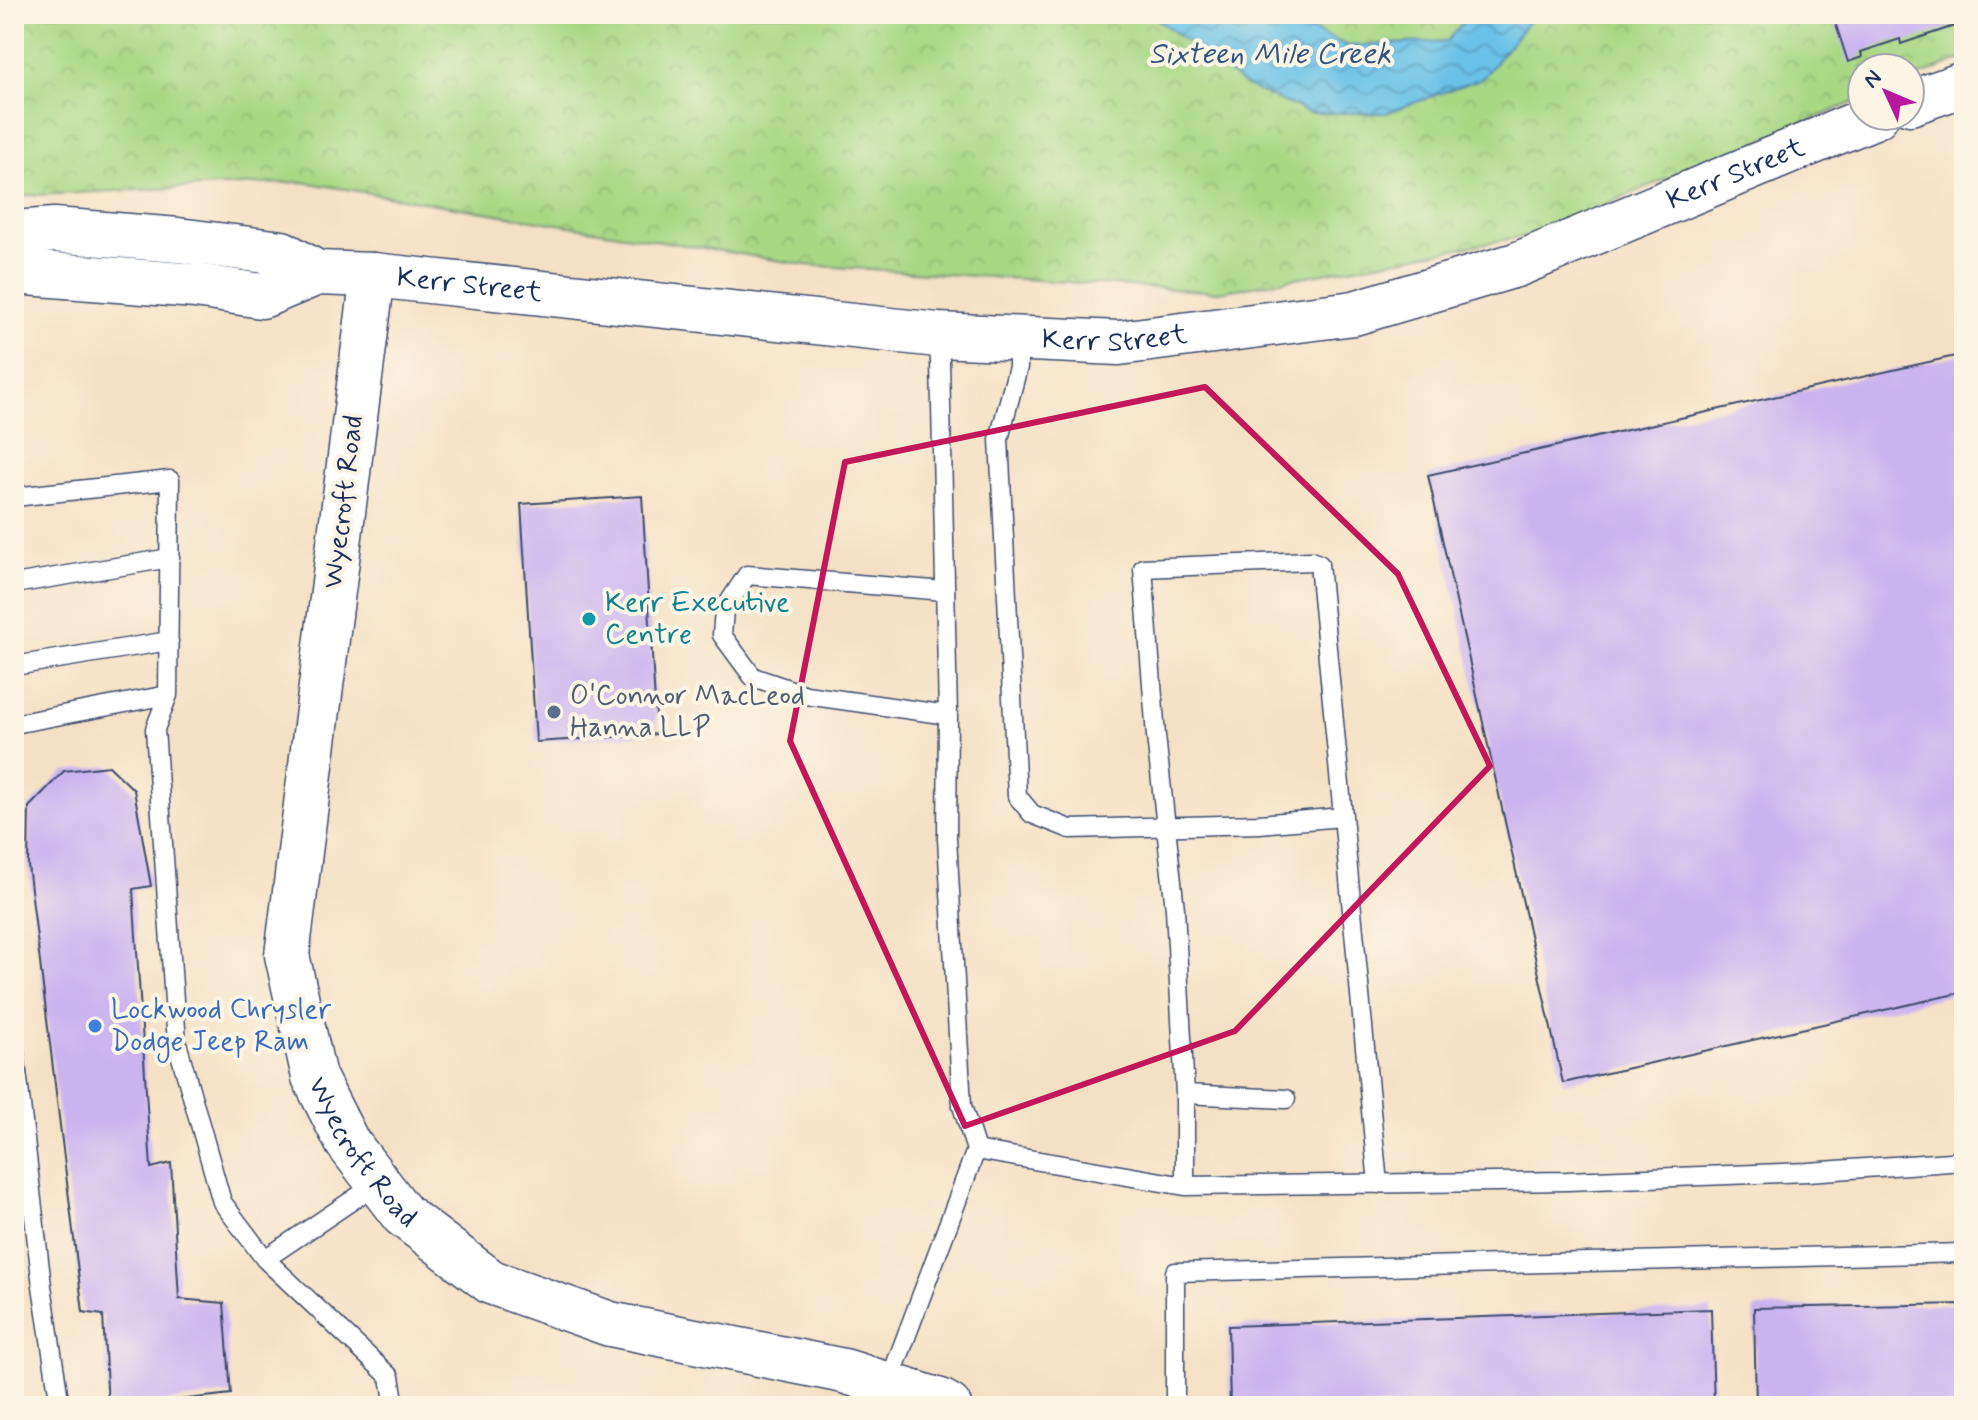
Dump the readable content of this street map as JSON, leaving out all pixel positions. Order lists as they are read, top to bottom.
{
  "streets": {
    "main road": ["Kerr Street", "Wyecroft Road"]
  },
  "crossings": [
    ["Kerr Street", "Wyecroft Road"]
  ],
  "water": ["Sixteen Mile Creek"],
  "places": ["Kerr Executive Centre", "O'Connor MacLeod Hanna LLP", "Lockwood Chrysler Dodge Jeep Ram"],
  "north": "top left"
}
